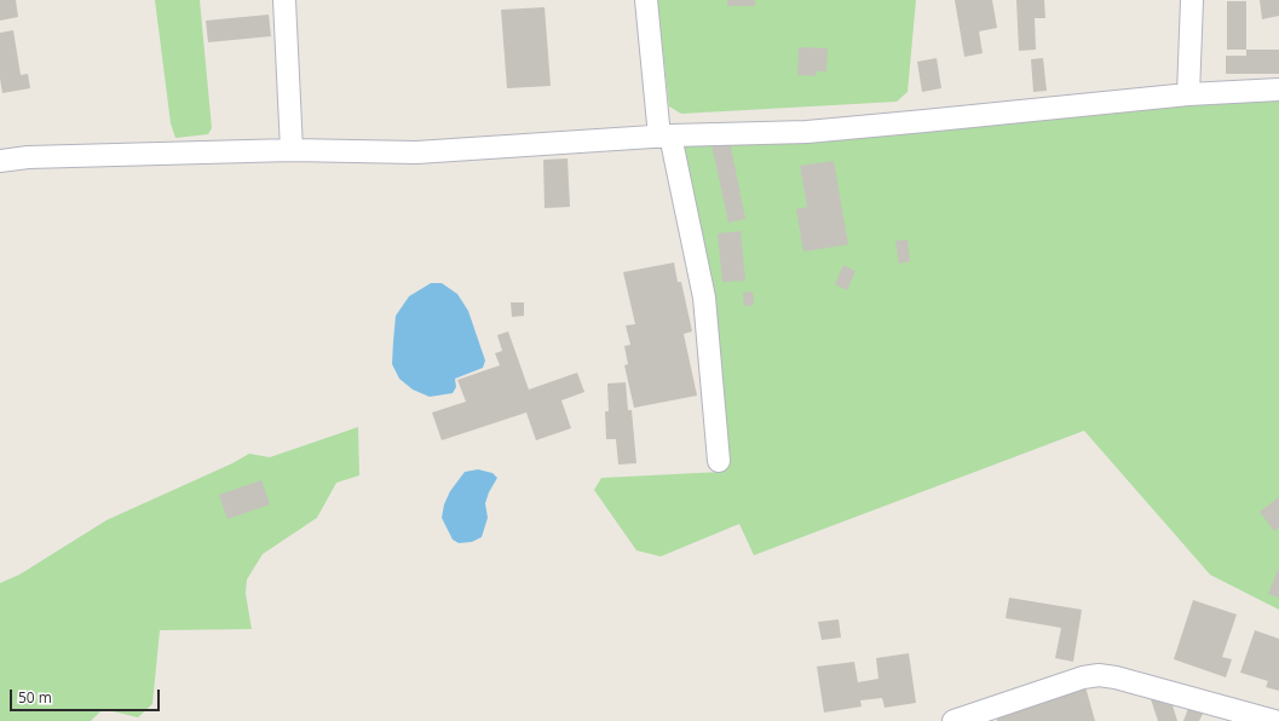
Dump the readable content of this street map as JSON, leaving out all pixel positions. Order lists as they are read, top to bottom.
{
  "scale_bar": "50 m"
}
